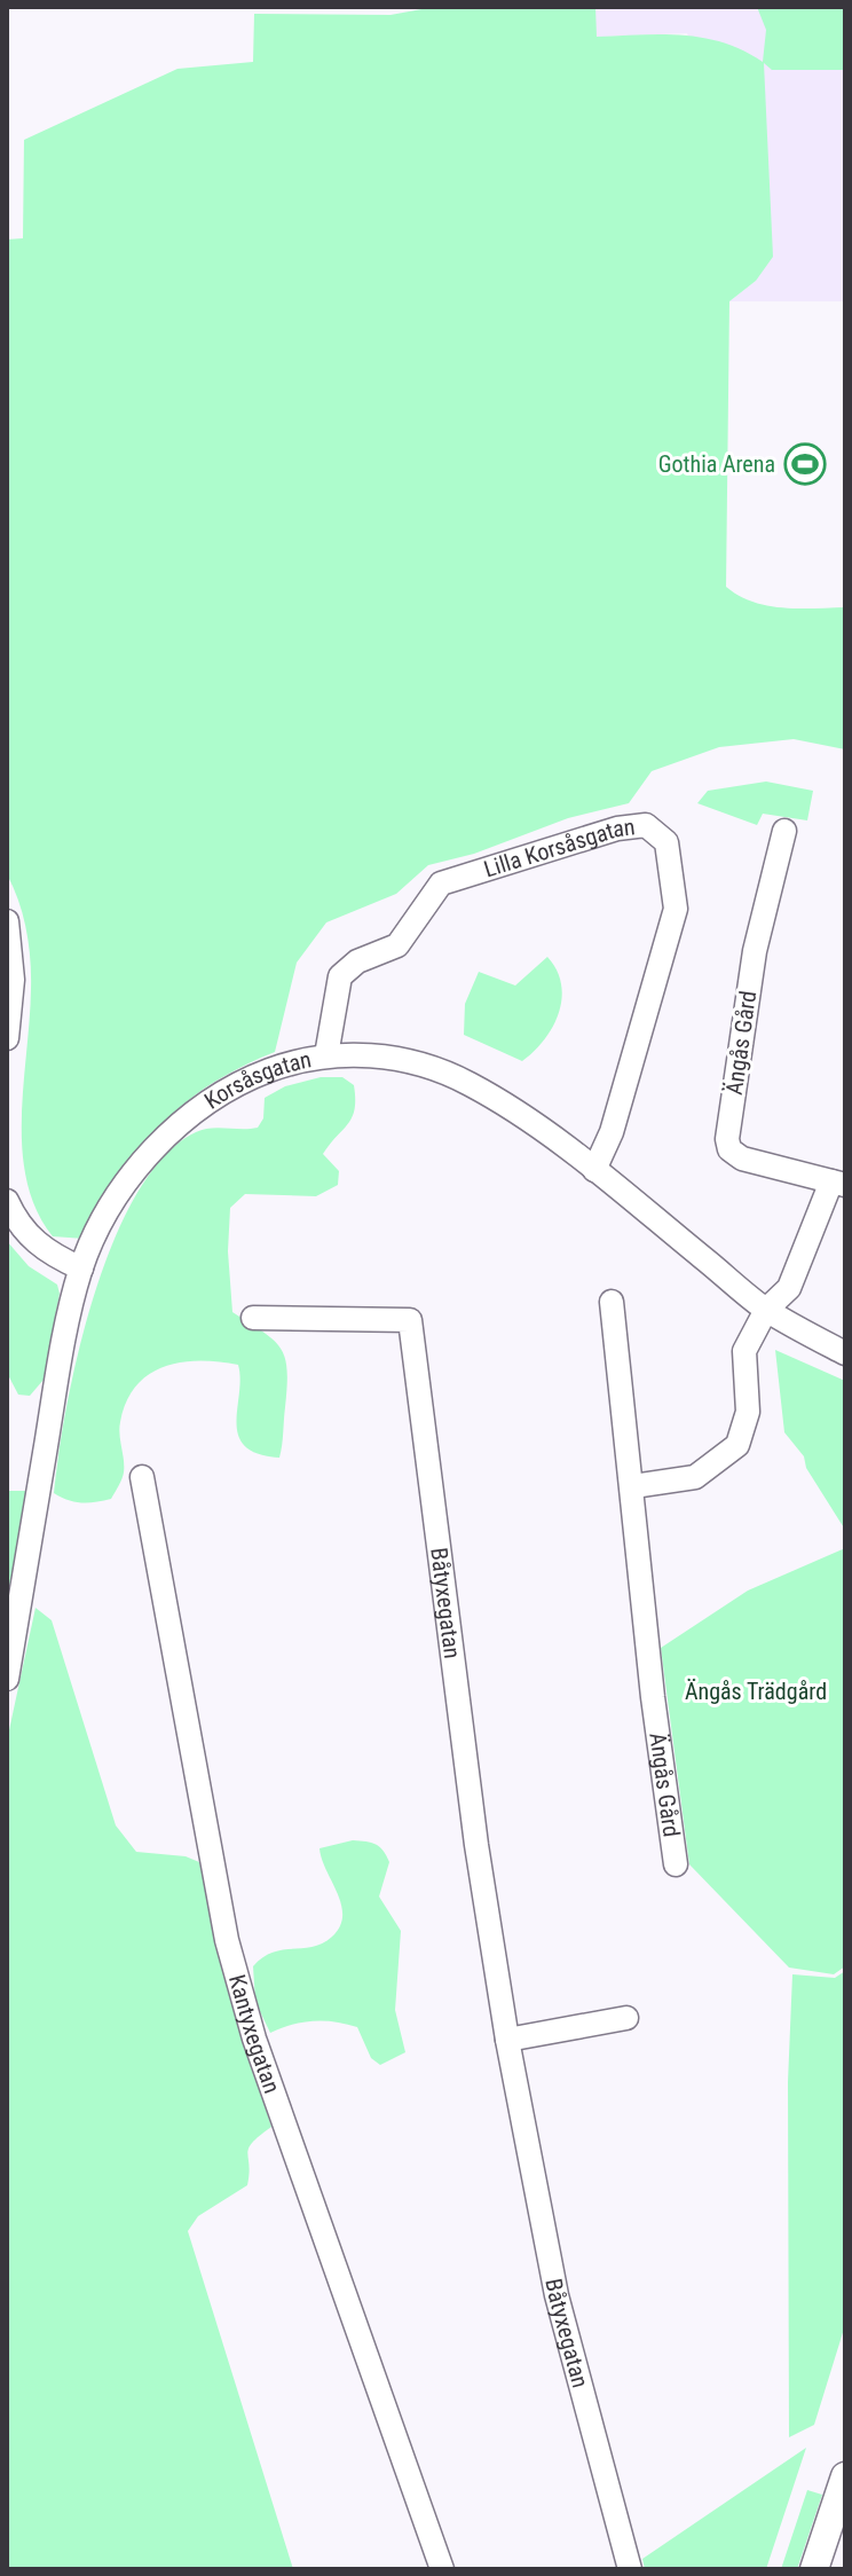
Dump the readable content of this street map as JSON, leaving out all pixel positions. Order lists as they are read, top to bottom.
{
  "streets": {
    "street": [
      "Lilla Korsåsgatan",
      "Ängås Gård",
      "Korsåsgatan",
      "Båtyxegatan",
      "Kantyxegatan"
    ]
  },
  "crossings": [
    ["Lilla Korsåsgatan", "Korsåsgatan"],
    ["Ängås Gård", "Korsåsgatan"]
  ],
  "parks": ["Ängås Trädgård"],
  "places": {
    "sports": ["Gothia Arena"]
  }
}
